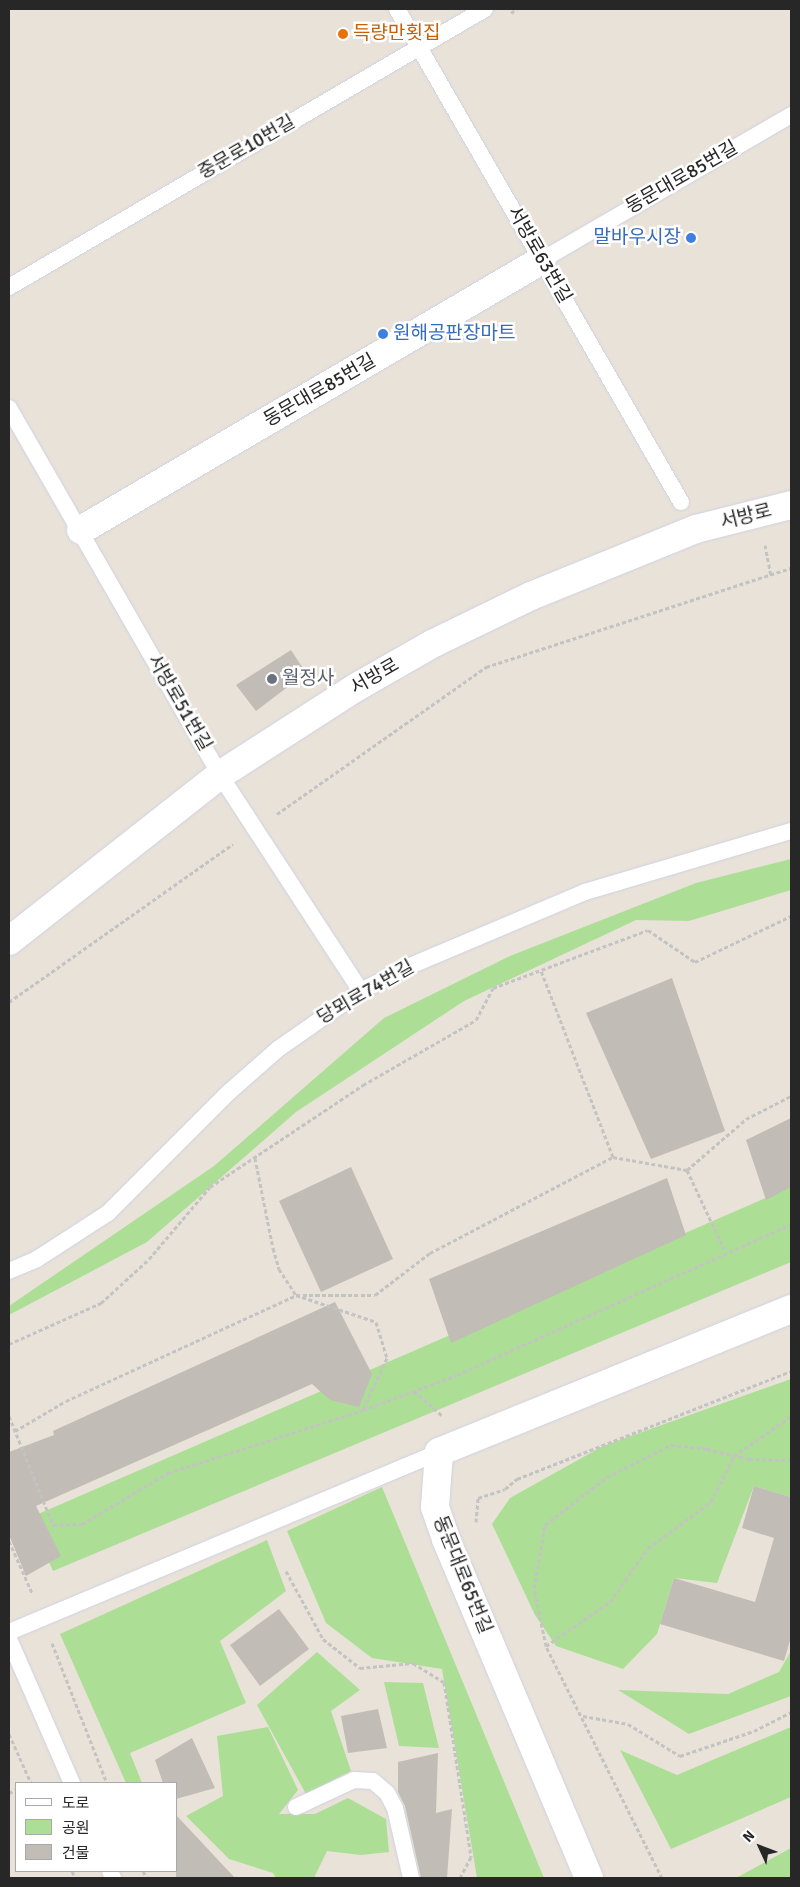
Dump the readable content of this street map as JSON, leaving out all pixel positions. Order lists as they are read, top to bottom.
{
  "streets": {
    "street": ["동문대로85번길", "서방로", "동문대로65번길"],
    "lane": [
      "중문로10번길",
      "서방로63번길",
      "서방로51번길",
      "당뫼로74번길"
    ]
  },
  "crossings": [
    ["중문로10번길", "서방로63번길"],
    ["동문대로85번길", "서방로63번길"],
    ["동문대로85번길", "서방로51번길"],
    ["서방로", "서방로51번길"],
    ["서방로51번길", "당뫼로74번길"]
  ],
  "places": [
    "득량만횟집",
    "말바우시장",
    "원해공판장마트",
    "월정사"
  ],
  "legend": ["도로", "공원", "건물"],
  "north": "top left"
}
